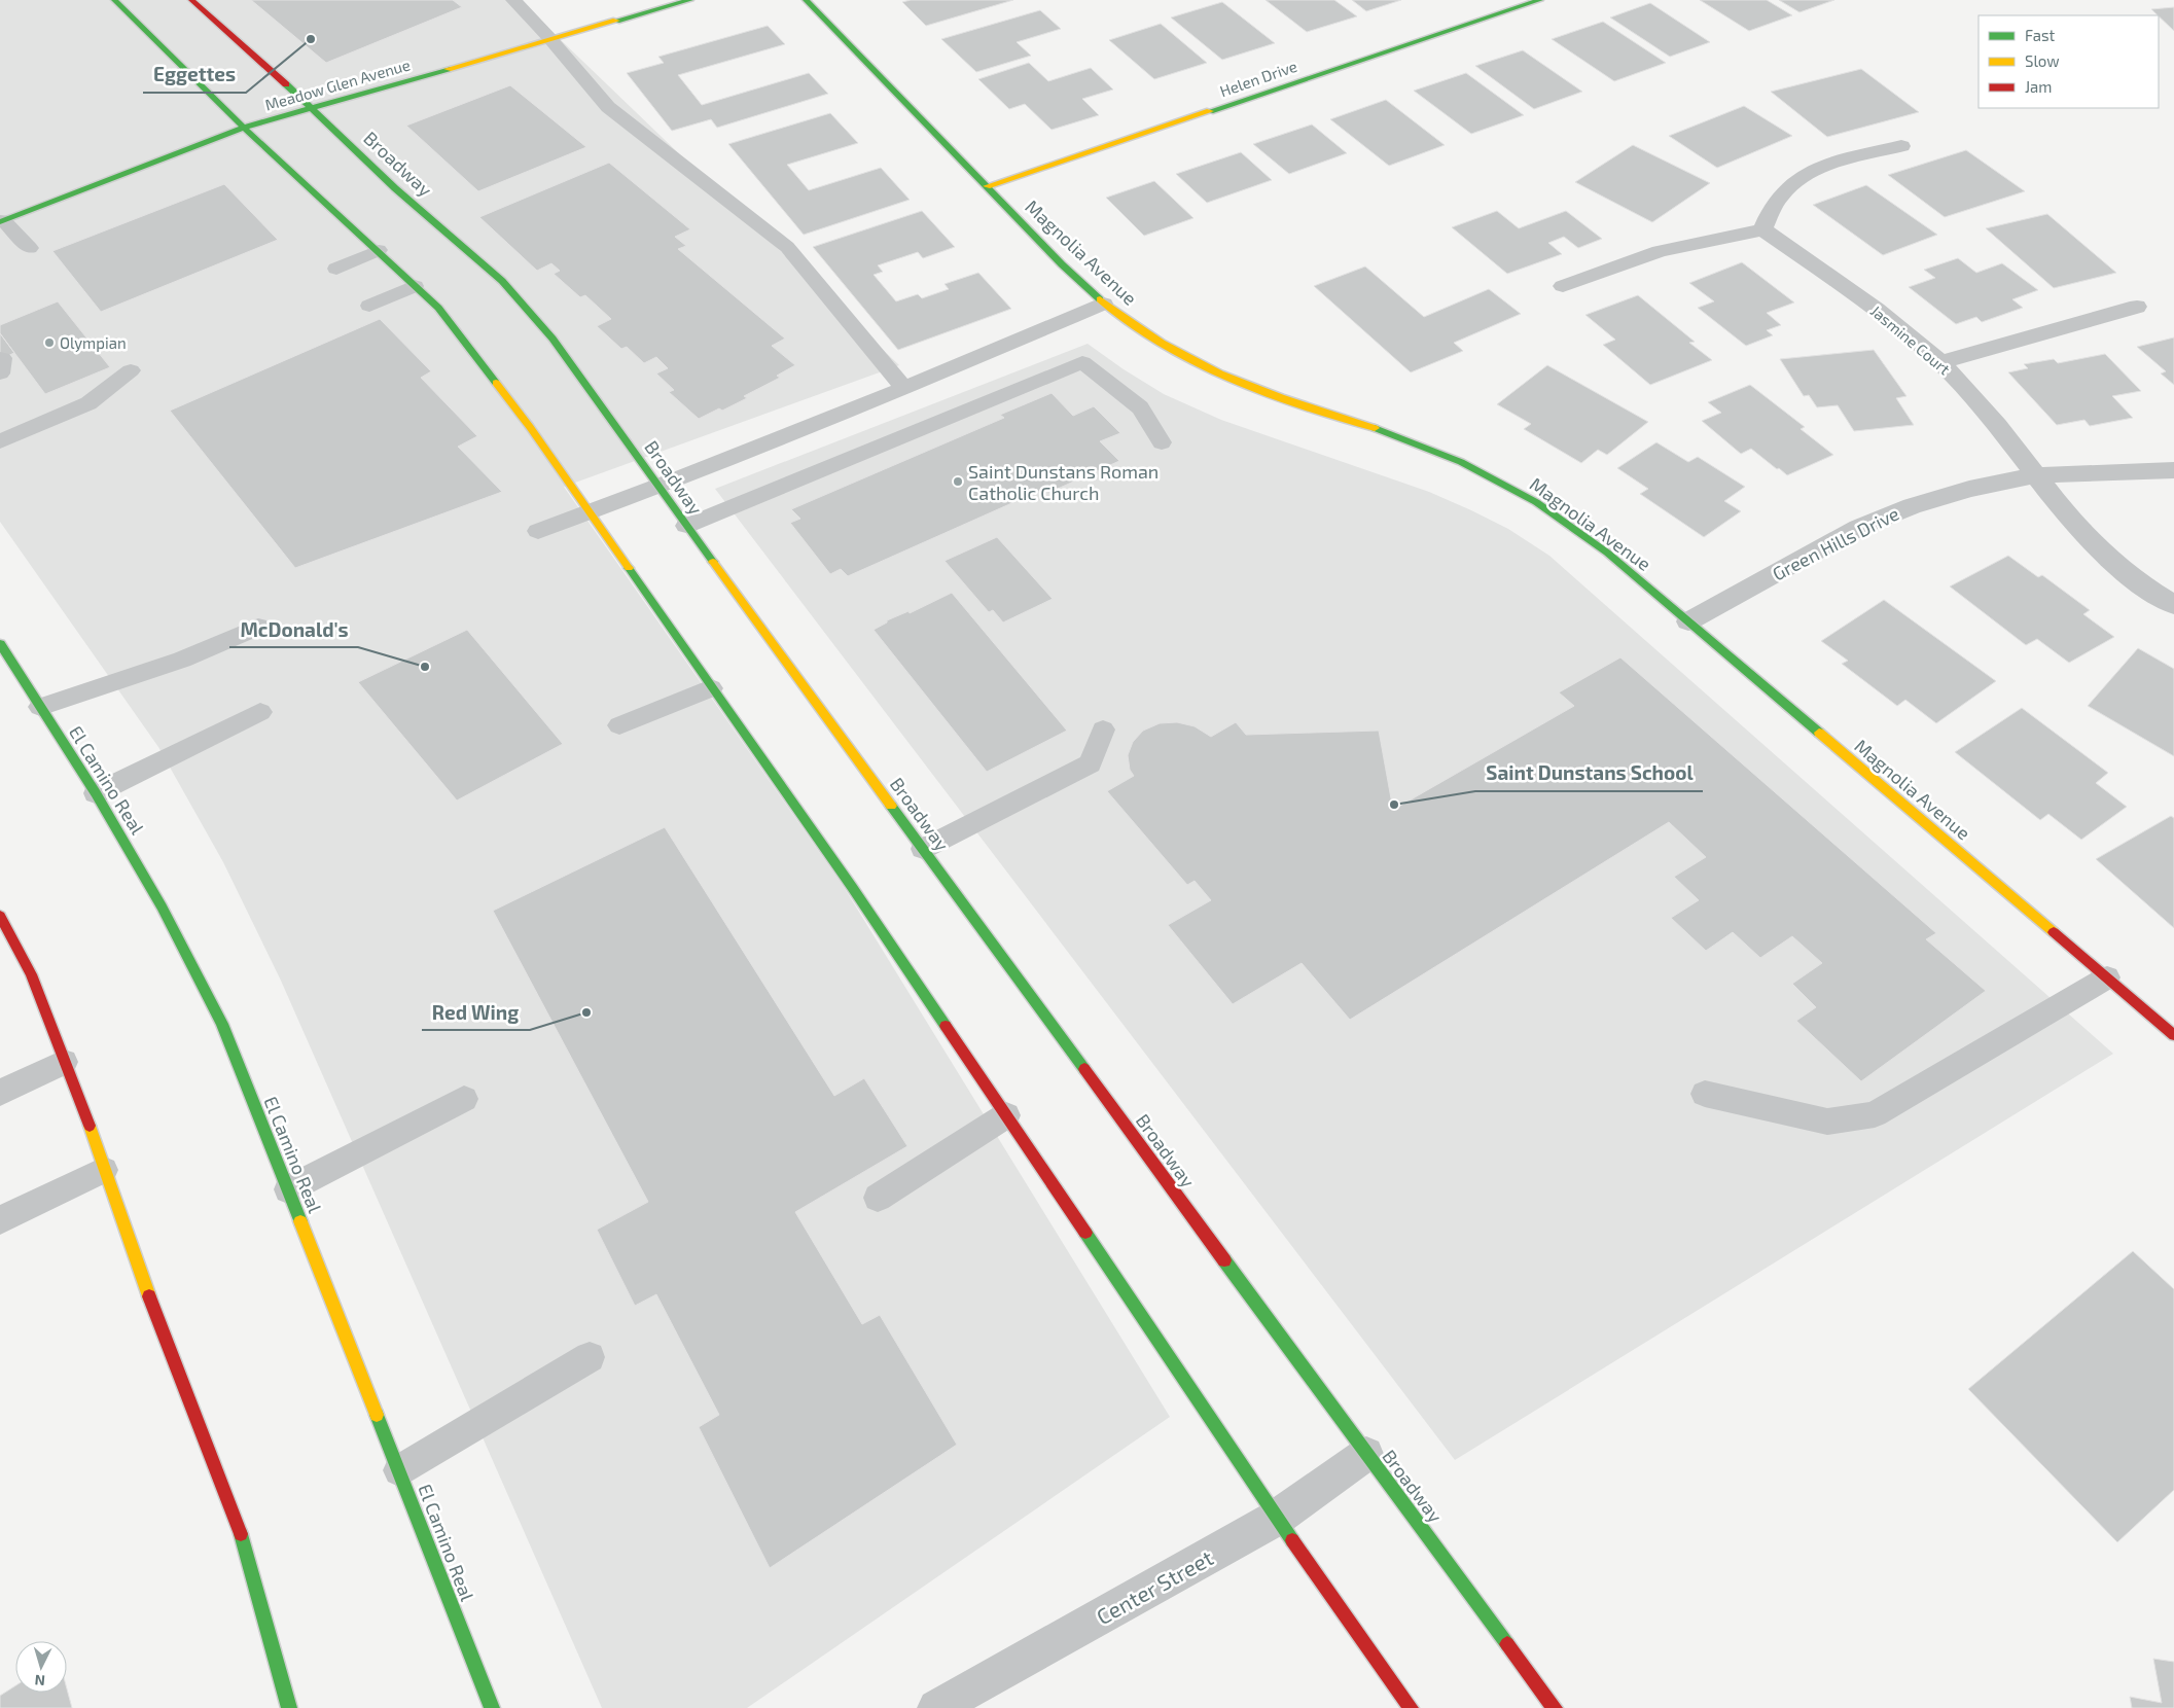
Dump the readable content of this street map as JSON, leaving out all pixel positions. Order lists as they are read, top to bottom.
{
  "streets": {
    "street": [
      "Helen Drive",
      "Meadow Glen Avenue",
      "Broadway",
      "Magnolia Avenue",
      "Jasmine Court",
      "Green Hills Drive",
      "El Camino Real",
      "Center Street"
    ]
  },
  "crossings": [
    ["Helen Drive", "Magnolia Avenue"],
    ["Meadow Glen Avenue", "Broadway"],
    ["Broadway", "Center Street"],
    ["Magnolia Avenue", "Green Hills Drive"],
    ["Jasmine Court", "Green Hills Drive"]
  ],
  "places": [
    "Eggettes",
    "Olympian",
    "Saint Dunstans Roman Catholic Church",
    "McDonald's",
    "Saint Dunstans School",
    "Red Wing"
  ],
  "legend": ["Fast", "Slow", "Jam"],
  "north": "bottom"
}
